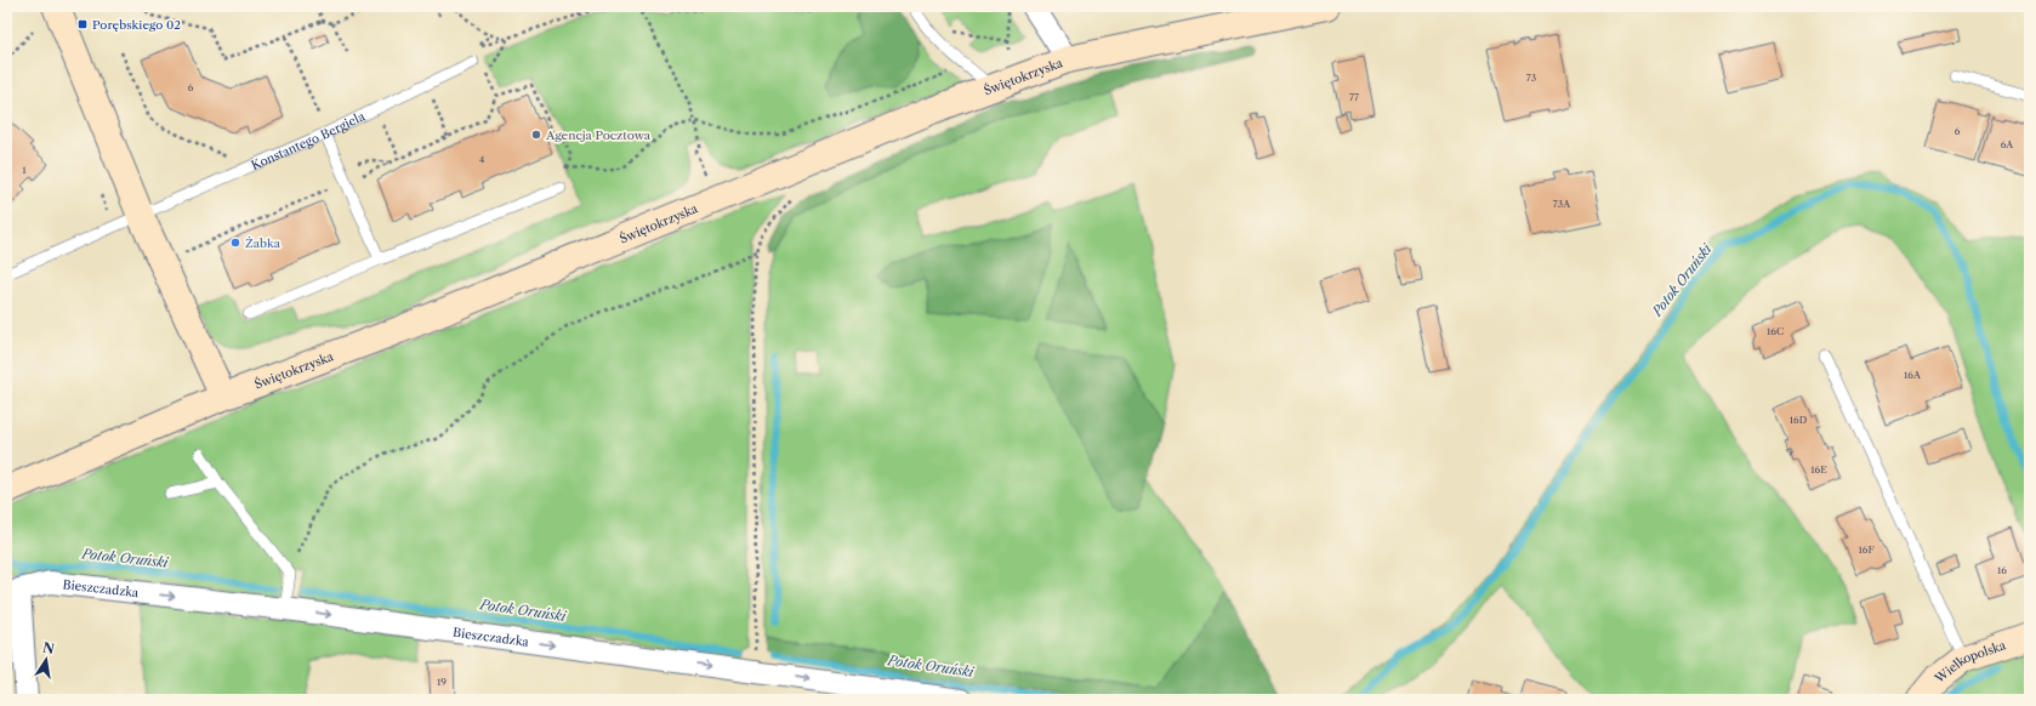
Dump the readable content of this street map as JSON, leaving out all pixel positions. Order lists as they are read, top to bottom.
{
  "streets": {
    "main road": ["Świętokrzyska", "Wielkopolska"],
    "street": ["Bieszczadzka"],
    "lane": ["Konstantego Bergiela"]
  },
  "one_way": ["Bieszczadzka"],
  "water": ["Potok Oruński"],
  "places": {
    "transit": ["Porębskiego 02"],
    "other": ["Agencja Pocztowa", "Żabka"]
  },
  "house_numbers": [
    "73",
    "6",
    "77",
    "6",
    "6A",
    "4",
    "1",
    "73A",
    "16C",
    "16A",
    "16D",
    "16E",
    "16F",
    "16",
    "19"
  ],
  "north": "top"
}
